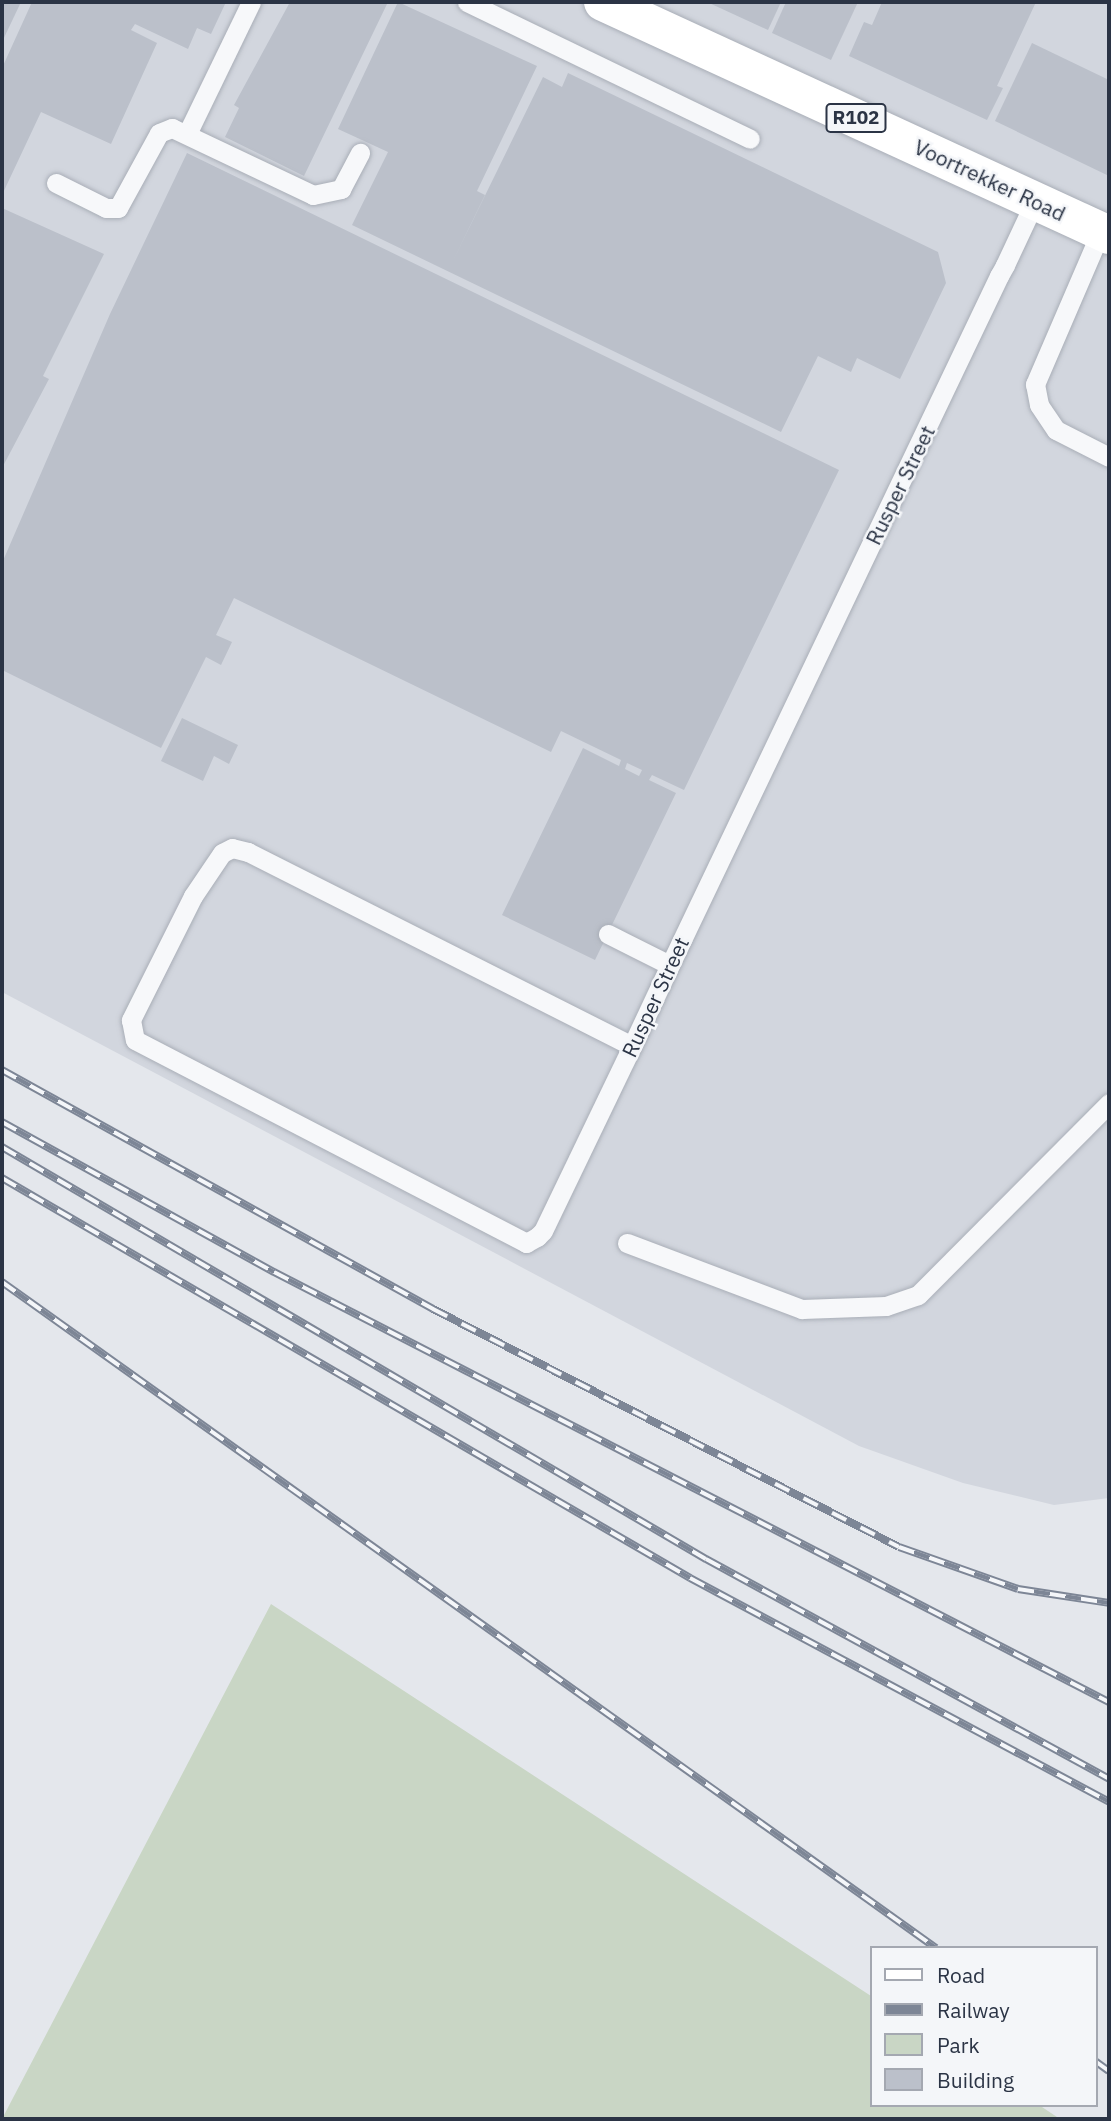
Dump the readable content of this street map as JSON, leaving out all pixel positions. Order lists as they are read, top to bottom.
{
  "streets": {
    "main road": ["R102", "Voortrekker Road"],
    "lane": ["Rusper Street"]
  },
  "crossings": [
    ["Voortrekker Road", "Rusper Street"]
  ],
  "legend": [
    "Road",
    "Railway",
    "Park",
    "Building"
  ]
}
